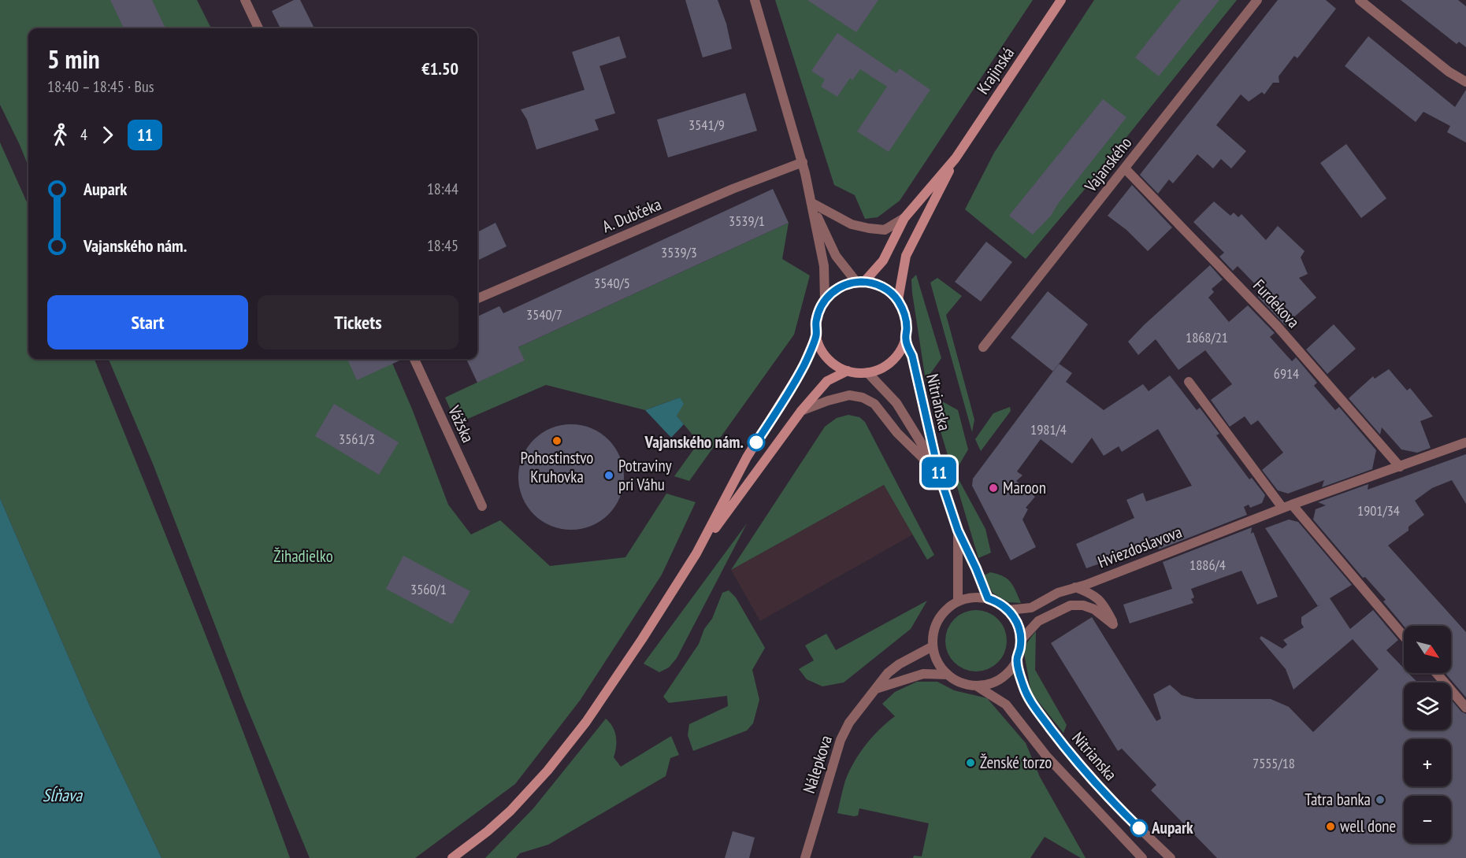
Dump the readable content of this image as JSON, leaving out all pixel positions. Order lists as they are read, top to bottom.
{
  "streets": {
    "main road": ["Krajinská"],
    "street": [
      "Vajanského",
      "A. Dubčeka",
      "Furdekova",
      "Nitrianska",
      "Vážska",
      "Hviezdoslavova",
      "Nálepkova"
    ]
  },
  "crossings": [
    ["Krajinská", "Nitrianska"],
    ["Vajanského", "Furdekova"],
    ["Furdekova", "Hviezdoslavova"],
    ["Nitrianska", "Hviezdoslavova"],
    ["Nitrianska", "Nálepkova"],
    ["Hviezdoslavova", "Nálepkova"]
  ],
  "water": ["Sĺňava"],
  "parks": ["Žihadielko"],
  "places": [
    "Pohostinstvo Kruhovka",
    "Vajanského nám.",
    "Potraviny pri Váhu",
    "Maroon",
    "Ženské torzo",
    "Tatra banka",
    "well done",
    "Aupark"
  ],
  "lines": ["bus line 11"],
  "house_numbers": [
    "3541/9",
    "3539/1",
    "3539/3",
    "3540/5",
    "3540/7",
    "1868/21",
    "6914",
    "1981/4",
    "3561/3",
    "1901/34",
    "1886/4",
    "3560/1",
    "7555/18"
  ],
  "north": "bottom right",
  "page": {
    "on_map": "11",
    "heading": ["5 min", "18:40 – 18:45 · Bus", "€1.50"],
    "legs": ["4", "11"],
    "list": [
      {
        "name": "Aupark",
        "value": "18:44"
      },
      {
        "name": "Vajanského nám.",
        "value": "18:45"
      }
    ],
    "buttons": ["Start", "Tickets"],
    "map_buttons": ["+", "−"]
  }
}
